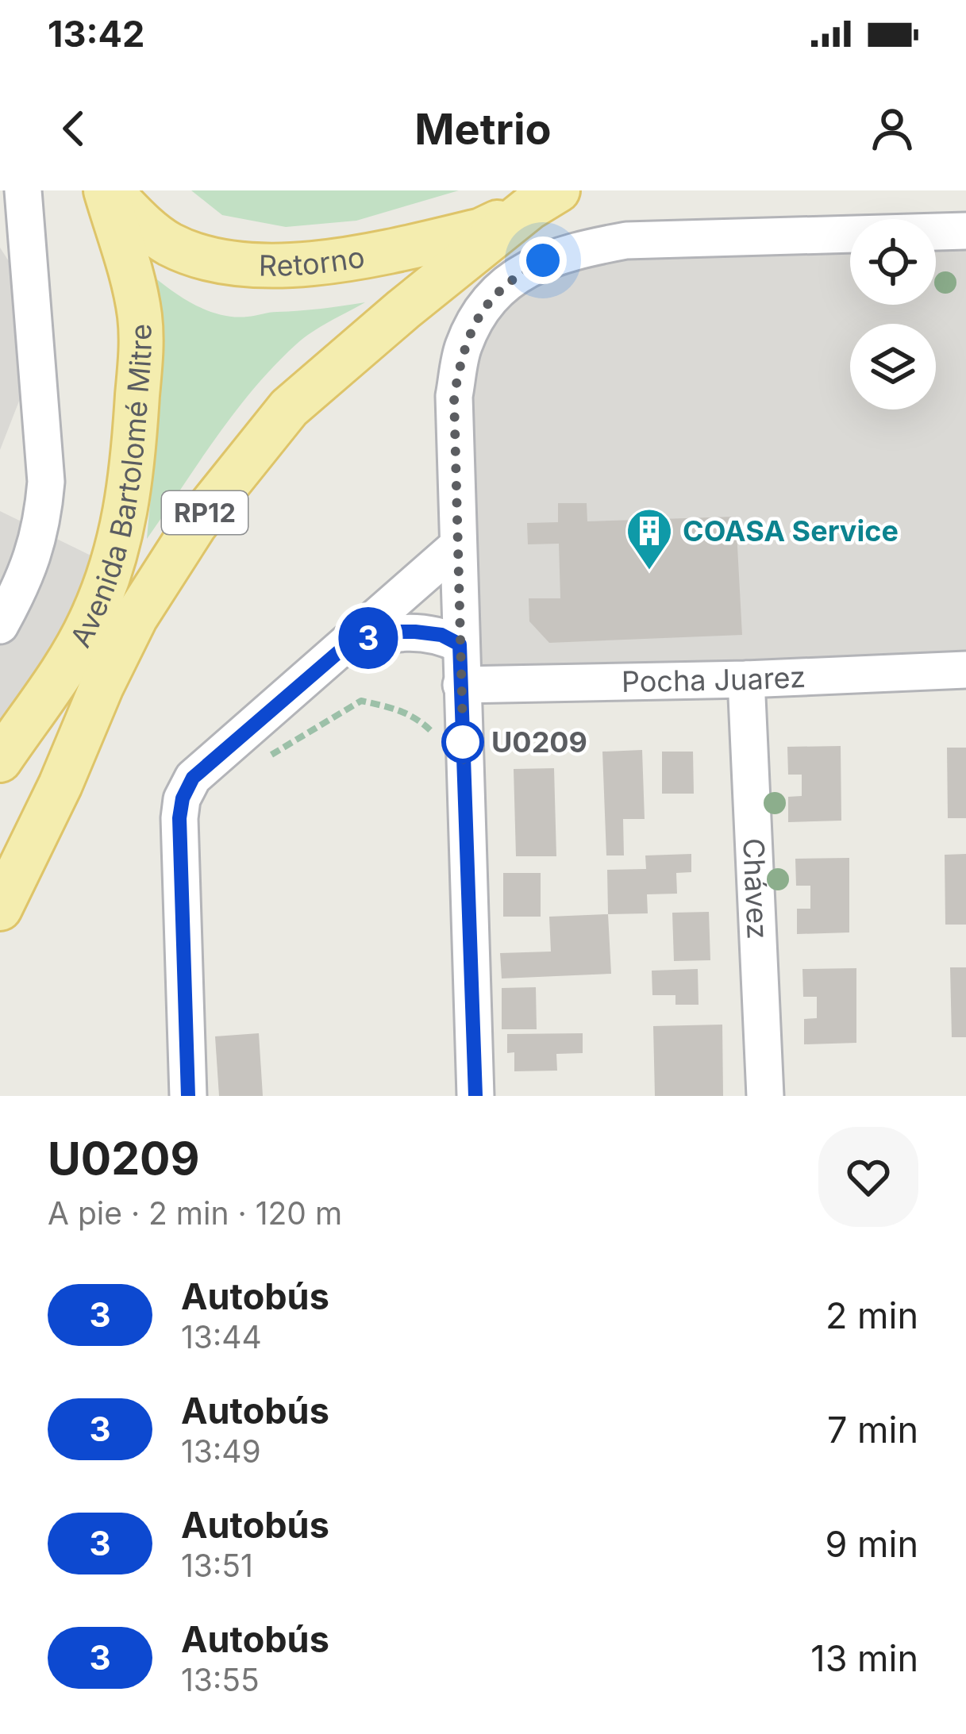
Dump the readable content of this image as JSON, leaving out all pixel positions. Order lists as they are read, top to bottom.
{
  "streets": {
    "main road": ["Retorno", "Avenida Bartolomé Mitre", "RP12"],
    "street": ["Pocha Juarez", "Chávez"]
  },
  "crossings": [
    ["Retorno", "Avenida Bartolomé Mitre"],
    ["Pocha Juarez", "Chávez"]
  ],
  "places": {
    "building": ["COASA Service"],
    "other": ["U0209"]
  },
  "lines": ["bus line 3"],
  "page": {
    "status": "13:42",
    "header": "Metrio",
    "on_map": "3",
    "heading": ["U0209", "A pie · 2 min · 120 m"],
    "list": [
      {
        "mark": "3",
        "name": "Autobús",
        "note": "13:44",
        "value": "2 min"
      },
      {
        "mark": "3",
        "name": "Autobús",
        "note": "13:49",
        "value": "7 min"
      },
      {
        "mark": "3",
        "name": "Autobús",
        "note": "13:51",
        "value": "9 min"
      },
      {
        "mark": "3",
        "name": "Autobús",
        "note": "13:55",
        "value": "13 min"
      }
    ]
  }
}
